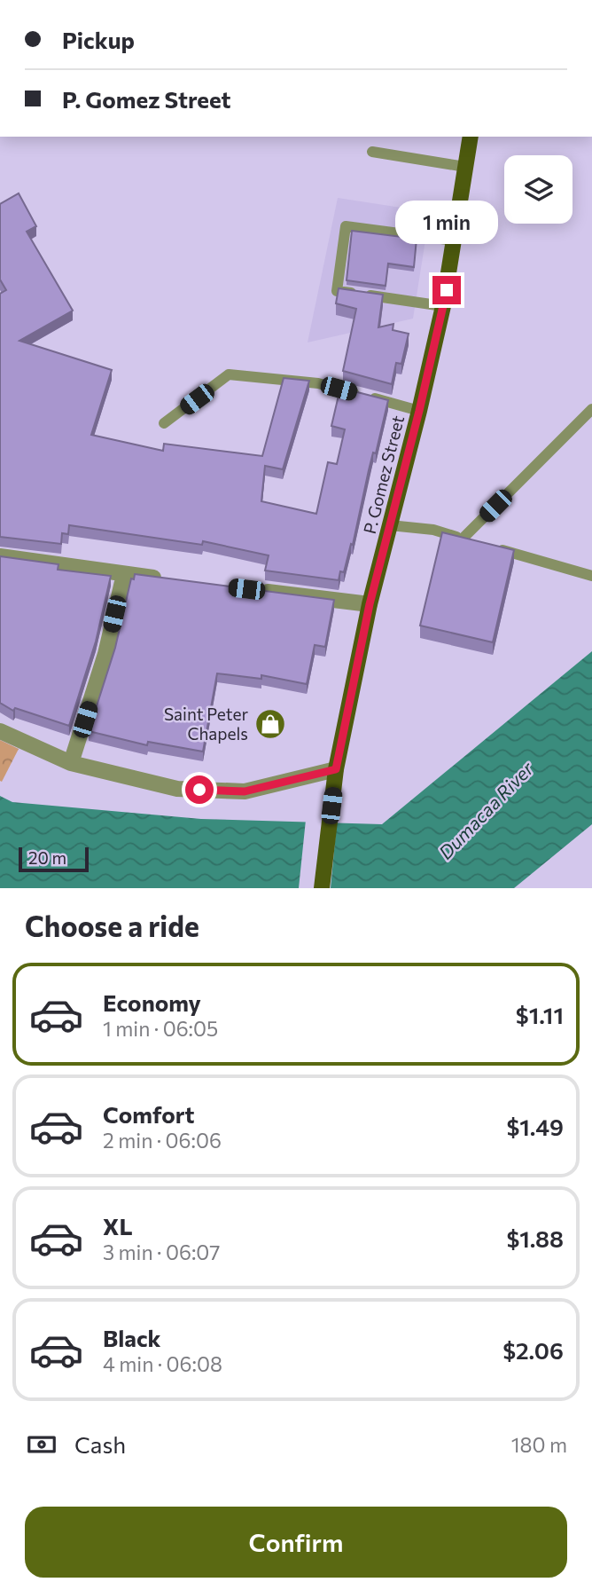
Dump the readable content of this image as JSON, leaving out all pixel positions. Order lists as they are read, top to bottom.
{
  "streets": {
    "main road": ["P. Gomez Street"]
  },
  "water": ["Dumacaa River"],
  "places": {
    "shop": ["Saint Peter Chapels"]
  },
  "scale_bar": "20 m",
  "page": {
    "banner": ["Pickup", "P. Gomez Street"],
    "bubble": "1 min",
    "scale": "20 m",
    "heading": "Choose a ride",
    "list": [
      {
        "name": "Economy",
        "note": "1 min · 06:05",
        "value": "$1.11"
      },
      {
        "name": "Comfort",
        "note": "2 min · 06:06",
        "value": "$1.49"
      },
      {
        "name": "XL",
        "note": "3 min · 06:07",
        "value": "$1.88"
      },
      {
        "name": "Black",
        "note": "4 min · 06:08",
        "value": "$2.06"
      }
    ],
    "pay": ["Cash", "180 m"],
    "buttons": "Confirm"
  }
}
